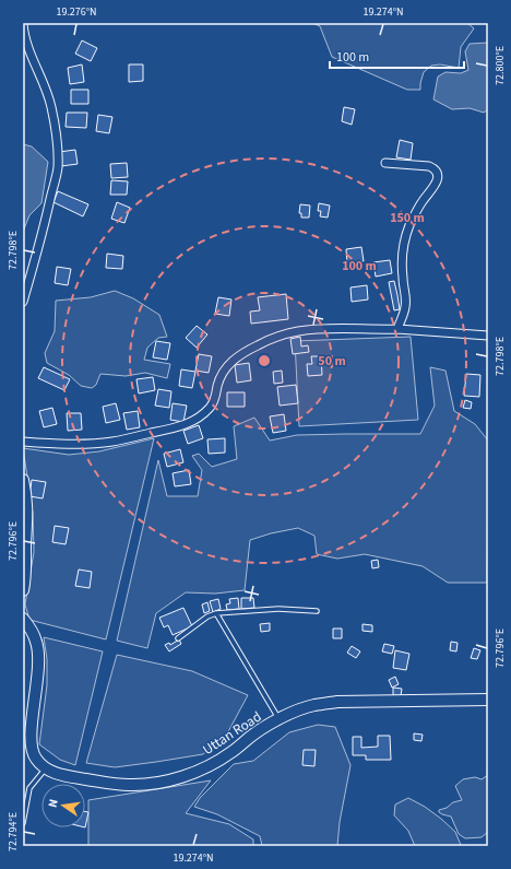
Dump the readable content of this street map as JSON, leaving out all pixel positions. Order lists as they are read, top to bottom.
{
  "streets": {
    "main road": ["Uttan Road"]
  },
  "scale_bar": "100 m",
  "north": "left",
  "coordinates": [
    "19.276°N",
    "19.274°N",
    "72.800°E",
    "72.798°E",
    "72.796°E",
    "72.794°E"
  ],
  "rings": ["150 m", "100 m", "50 m"]
}
